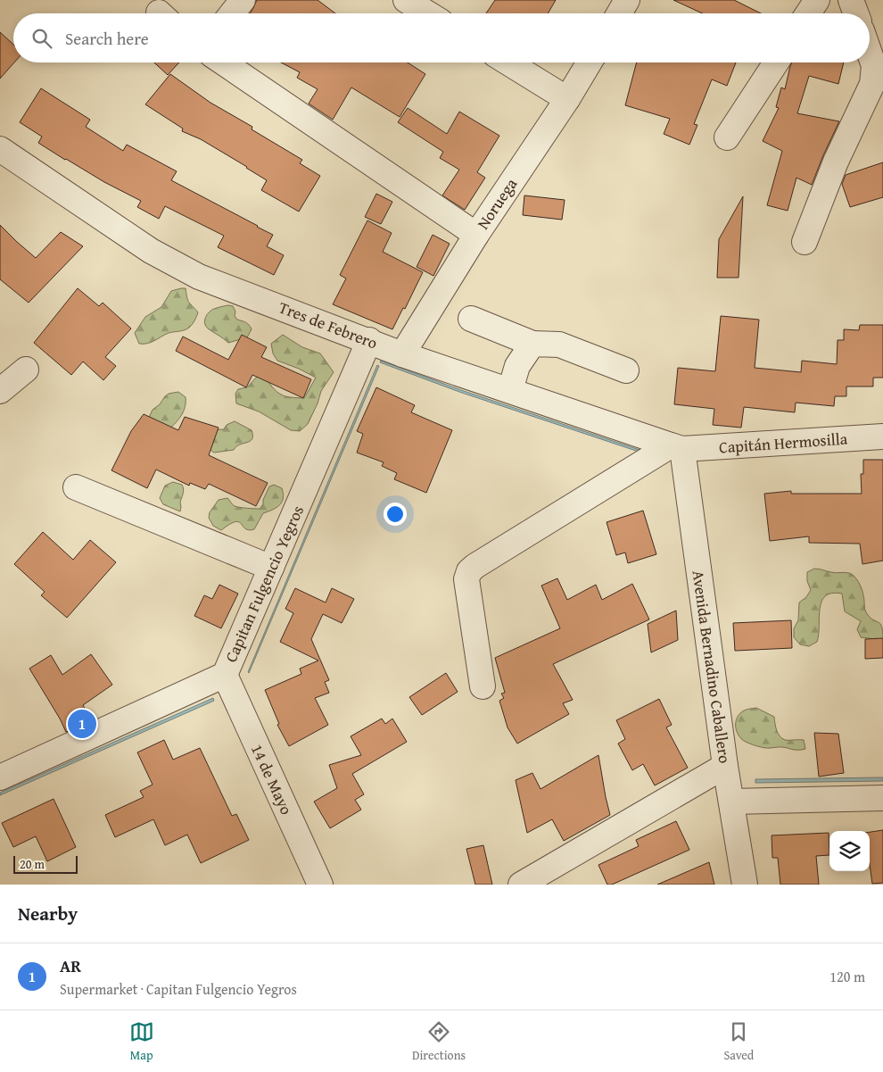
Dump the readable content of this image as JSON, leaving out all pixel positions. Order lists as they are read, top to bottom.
{
  "streets": {
    "street": [
      "Noruega",
      "Tres de Febrero",
      "Capitán Hermosilla",
      "Capitan Fulgencio Yegros",
      "Avenida Bernadino Caballero",
      "14 de Mayo"
    ]
  },
  "crossings": [
    ["Noruega", "Tres de Febrero"],
    ["Tres de Febrero", "Capitán Hermosilla"],
    ["Tres de Febrero", "Capitan Fulgencio Yegros"],
    ["Tres de Febrero", "Avenida Bernadino Caballero"],
    ["Capitán Hermosilla", "Avenida Bernadino Caballero"],
    ["Capitan Fulgencio Yegros", "14 de Mayo"]
  ],
  "scale_bar": "20 m",
  "page": {
    "search": "Search here",
    "pins": "1",
    "scale": "20 m",
    "heading": "Nearby",
    "list": [
      {
        "mark": "1",
        "name": "AR",
        "note": "Supermarket · Capitan Fulgencio Yegros",
        "value": "120 m"
      }
    ],
    "nav": ["Map", "Directions", "Saved"]
  }
}
